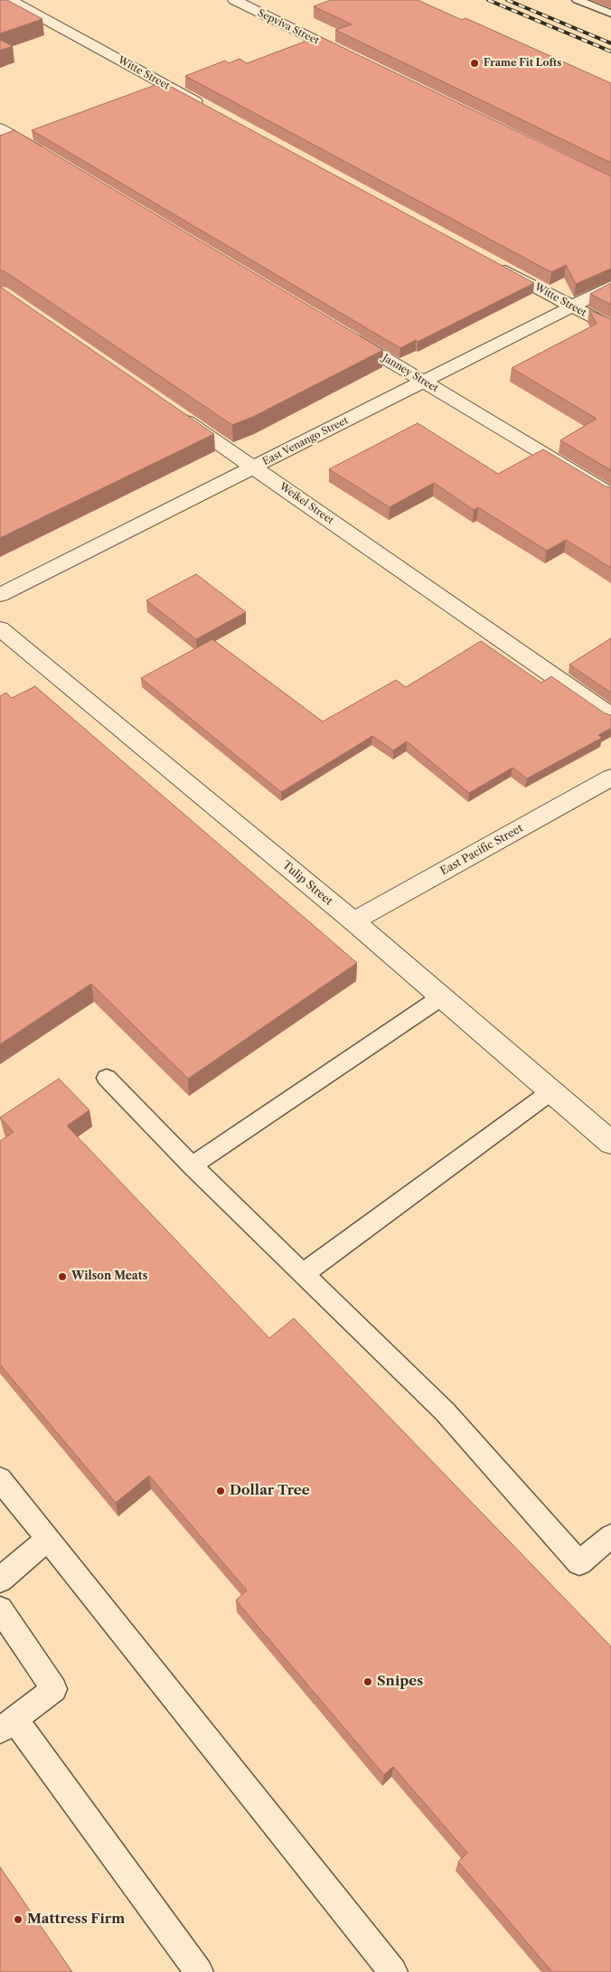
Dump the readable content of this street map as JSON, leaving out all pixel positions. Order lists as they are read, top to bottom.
{
  "streets": {
    "street": [
      "Sepviva Street",
      "Witte Street",
      "Janney Street",
      "East Venango Street",
      "Weikel Street",
      "East Pacific Street",
      "Tulip Street"
    ]
  },
  "crossings": [
    ["Witte Street", "East Venango Street"],
    ["Janney Street", "East Venango Street"],
    ["East Venango Street", "Weikel Street"],
    ["East Pacific Street", "Tulip Street"]
  ],
  "places": [
    "Frame Fit Lofts",
    "Wilson Meats",
    "Dollar Tree",
    "Snipes",
    "Mattress Firm"
  ]
}
